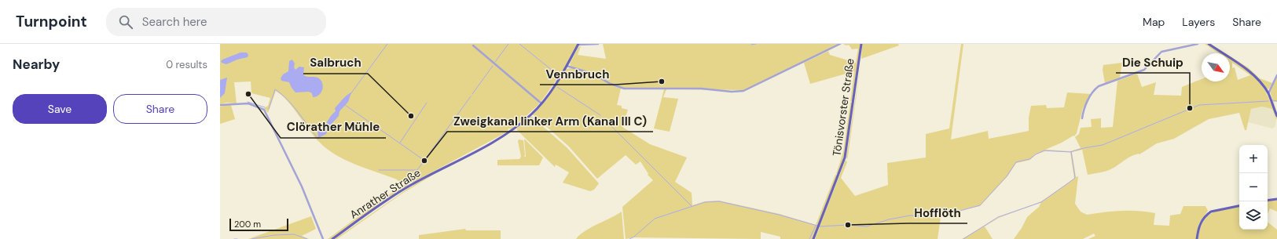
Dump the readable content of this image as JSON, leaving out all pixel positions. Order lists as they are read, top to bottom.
{
  "streets": {
    "main road": ["Tönisvorster Straße", "Anrather Straße"]
  },
  "places": [
    "Vennbruch",
    "Clörather Mühle",
    "Die Schuip",
    "Salbruch",
    "Zweigkanal linker Arm (Kanal III C)",
    "Hofflöth"
  ],
  "scale_bar": "200 m",
  "north": "bottom right",
  "page": {
    "header": "Turnpoint",
    "search": "Search here",
    "nav": ["Map", "Layers", "Share"],
    "heading": ["Nearby", "0 results"],
    "buttons": ["Save", "Share"],
    "map_buttons": ["+", "−"],
    "scale": "200 m"
  }
}
